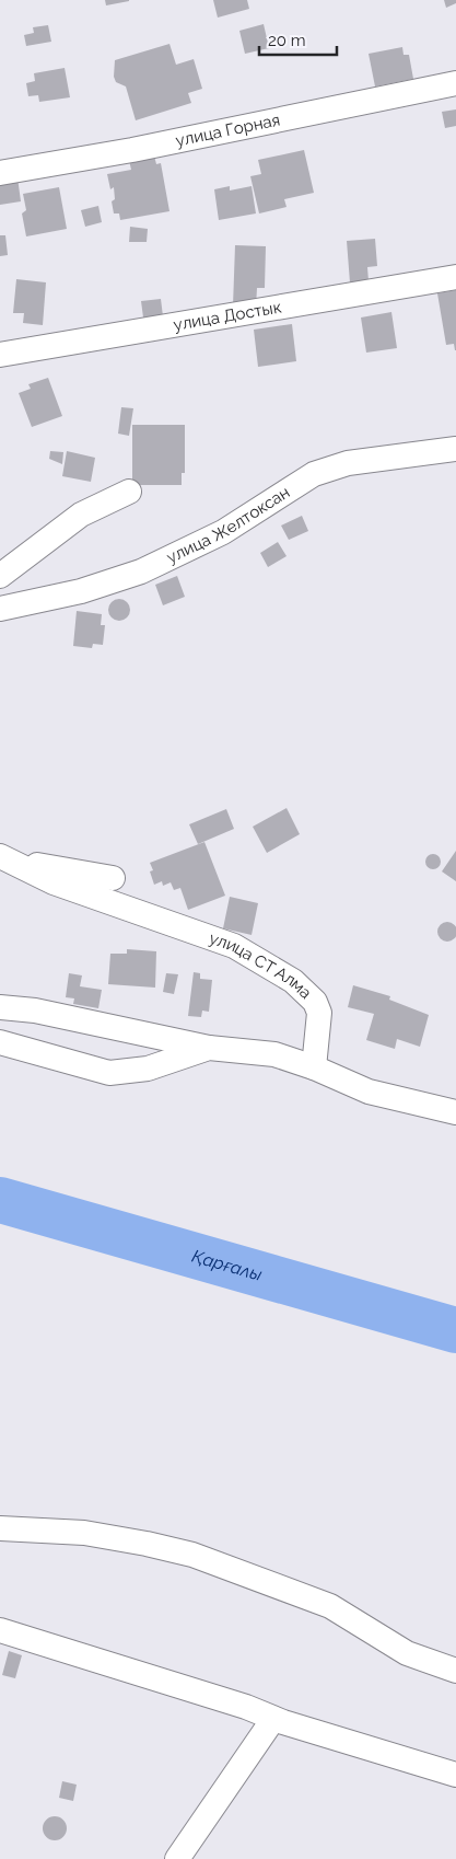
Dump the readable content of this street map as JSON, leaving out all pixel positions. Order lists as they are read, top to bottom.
{
  "streets": {
    "street": [
      "улица Горная",
      "улица Достык",
      "улица Желтоксан",
      "улица СТ Алма"
    ]
  },
  "water": ["Қарғалы"],
  "scale_bar": "20 m"
}
